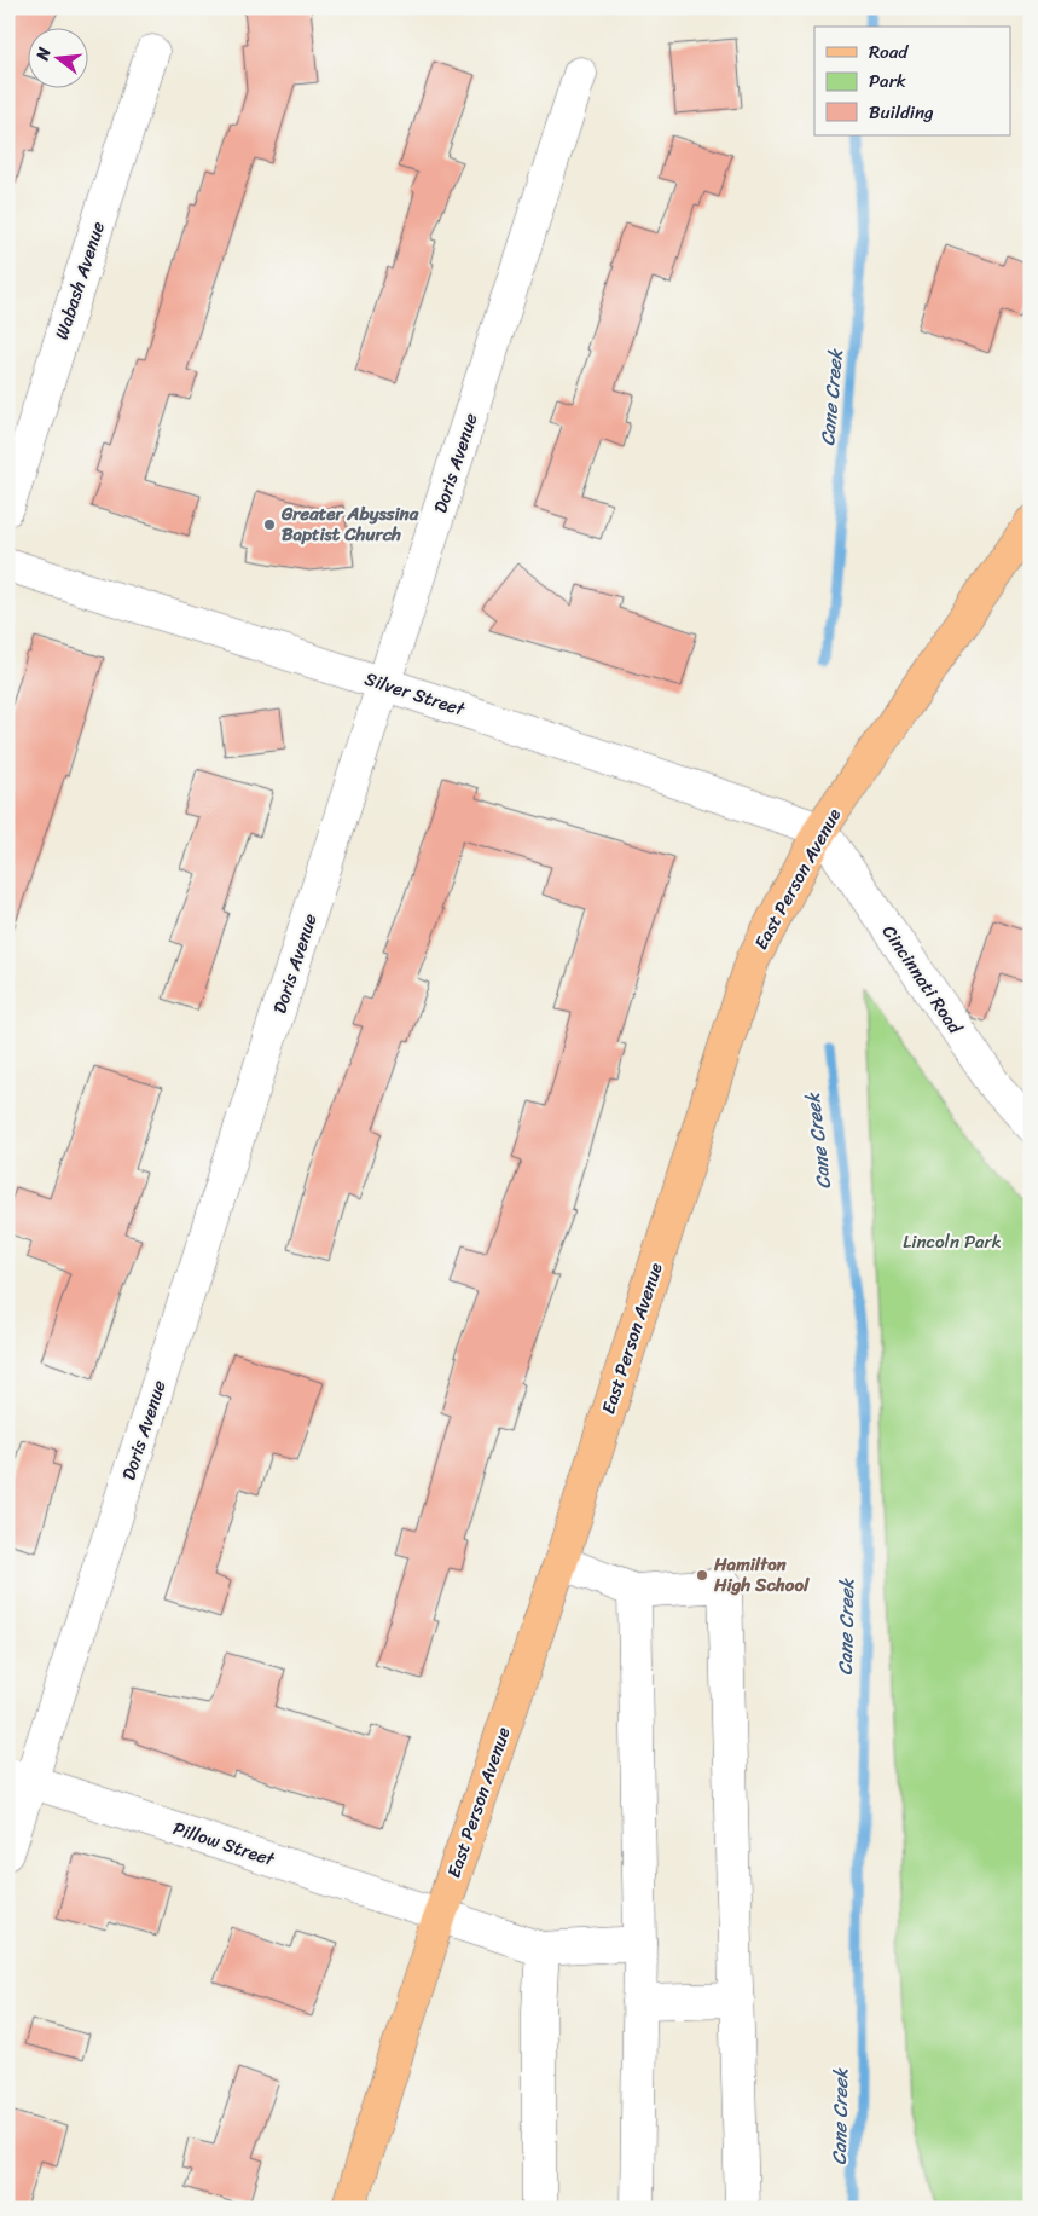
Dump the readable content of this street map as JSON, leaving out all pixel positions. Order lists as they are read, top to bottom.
{
  "streets": {
    "main road": ["East Person Avenue"],
    "street": [
      "Wabash Avenue",
      "Doris Avenue",
      "Silver Street",
      "Cincinnati Road",
      "Pillow Street"
    ]
  },
  "crossings": [
    ["Doris Avenue", "Silver Street"],
    ["Doris Avenue", "Pillow Street"],
    ["Silver Street", "East Person Avenue"],
    ["Silver Street", "Cincinnati Road"],
    ["East Person Avenue", "Cincinnati Road"],
    ["East Person Avenue", "Pillow Street"]
  ],
  "water": ["Cane Creek"],
  "parks": ["Lincoln Park"],
  "places": ["Greater Abyssina Baptist Church", "Hamilton High School"],
  "legend": ["Road", "Park", "Building"],
  "north": "left"
}
